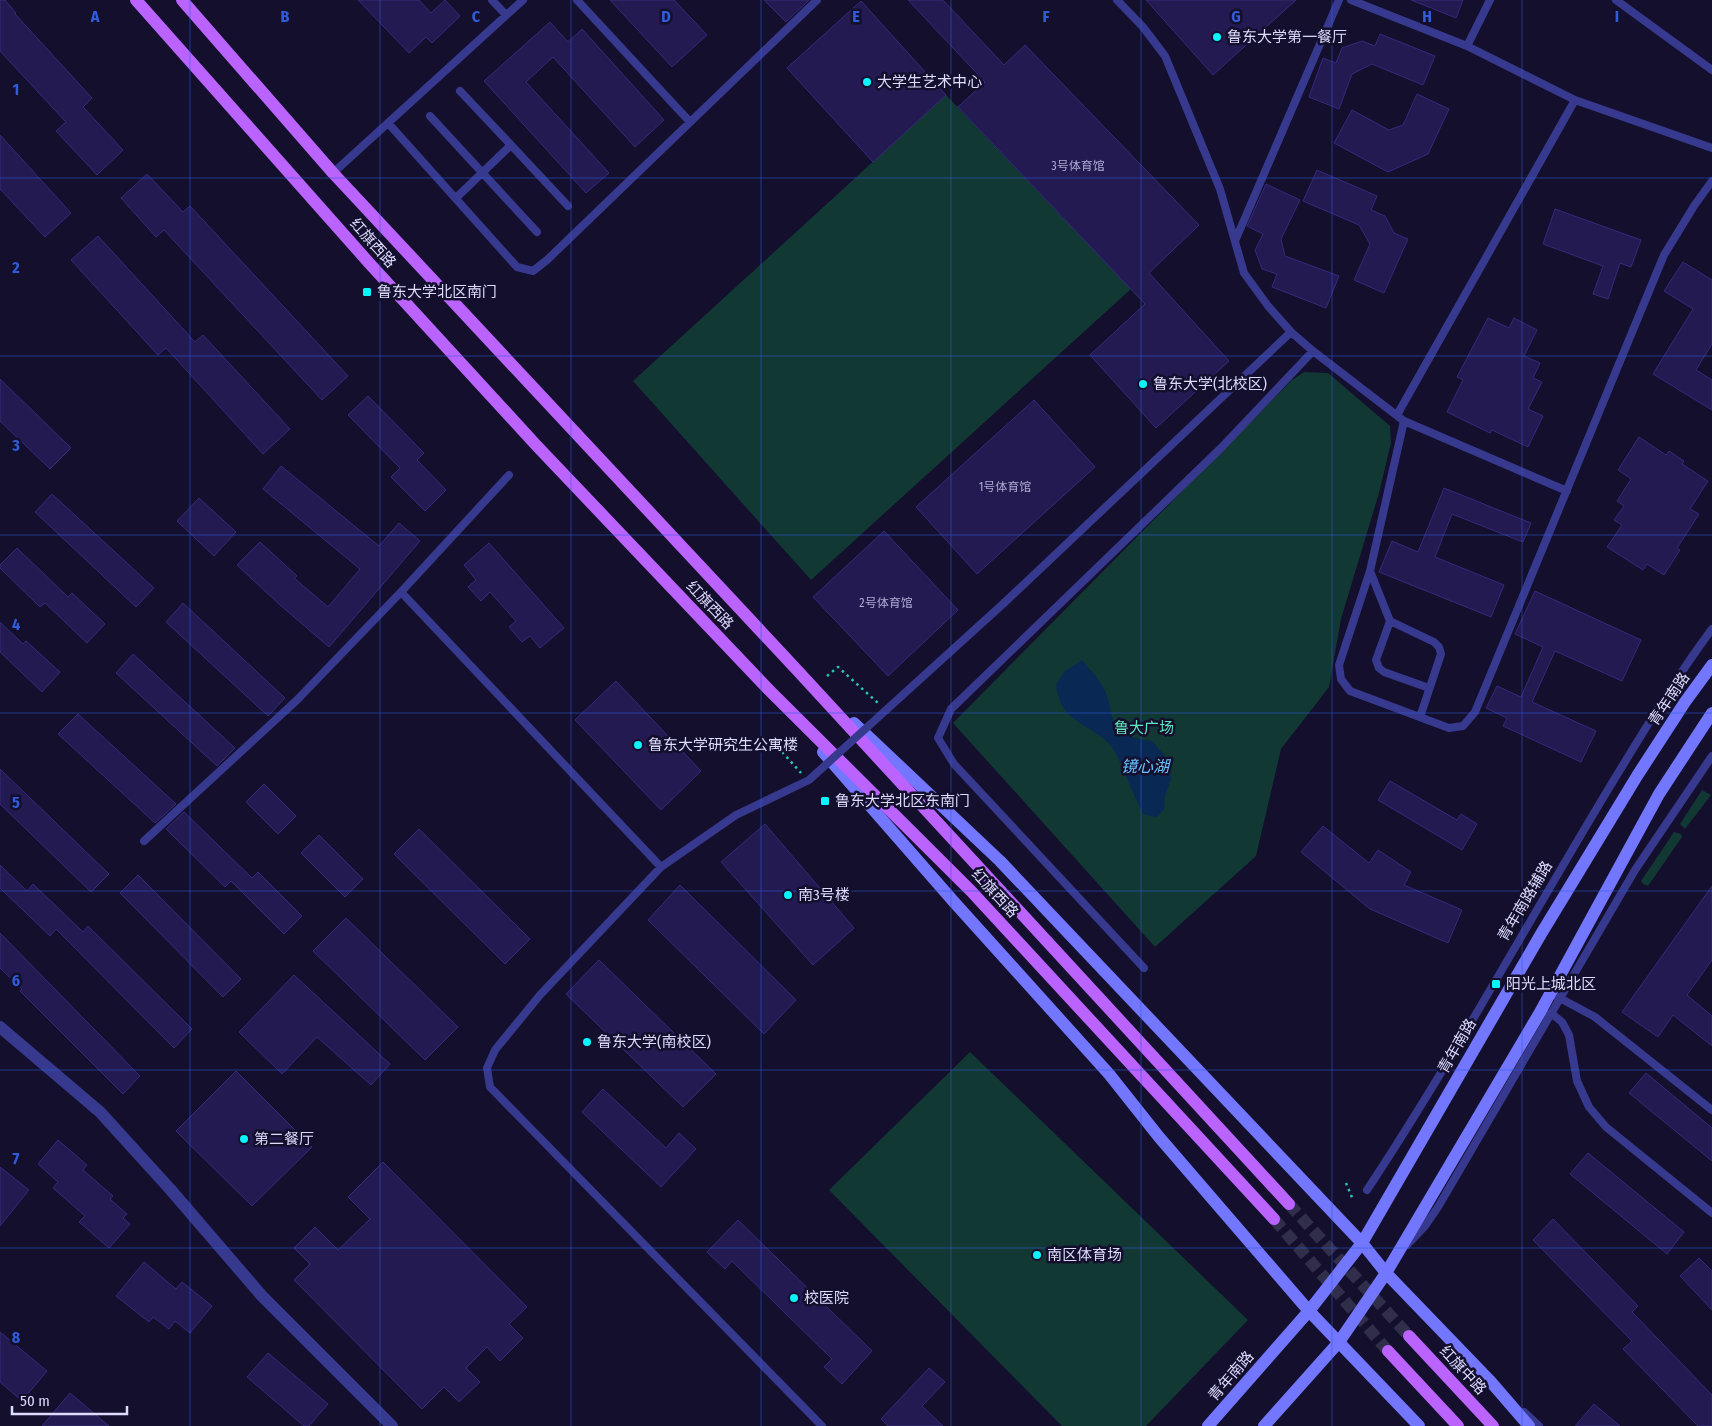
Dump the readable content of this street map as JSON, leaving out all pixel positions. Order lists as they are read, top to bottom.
{
  "streets": {
    "main road": ["红旗西路", "青年南路", "红旗中路"],
    "lane": ["青年南路辅路"]
  },
  "water": ["镜心湖"],
  "parks": ["鲁大广场"],
  "places": {
    "other": [
      "鲁东大学第一餐厅",
      "大学生艺术中心",
      "鲁东大学(北校区)",
      "鲁东大学研究生公寓楼",
      "南3号楼",
      "鲁东大学(南校区)",
      "第二餐厅",
      "南区体育场",
      "校医院"
    ],
    "transit": ["鲁东大学北区南门", "鲁东大学北区东南门", "阳光上城北区"]
  },
  "house_numbers": ["3号体育馆", "1号体育馆", "2号体育馆"],
  "scale_bar": "50 m",
  "grid": {
    "columns": [
      "A",
      "B",
      "C",
      "D",
      "E",
      "F",
      "G",
      "H",
      "I"
    ],
    "rows": [
      "1",
      "2",
      "3",
      "4",
      "5",
      "6",
      "7",
      "8"
    ]
  }
}
